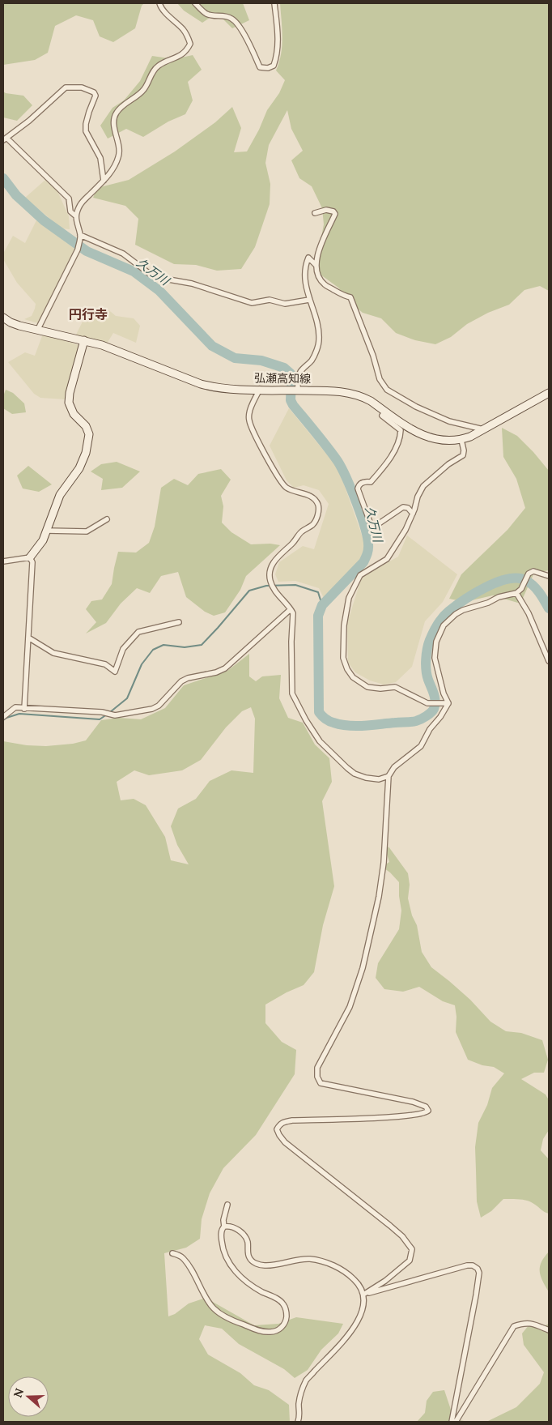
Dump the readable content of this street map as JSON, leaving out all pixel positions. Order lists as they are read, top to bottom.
{
  "streets": {
    "main road": ["弘瀬高知線"]
  },
  "districts": ["円行寺"],
  "water": ["久万川"],
  "north": "left"
}
